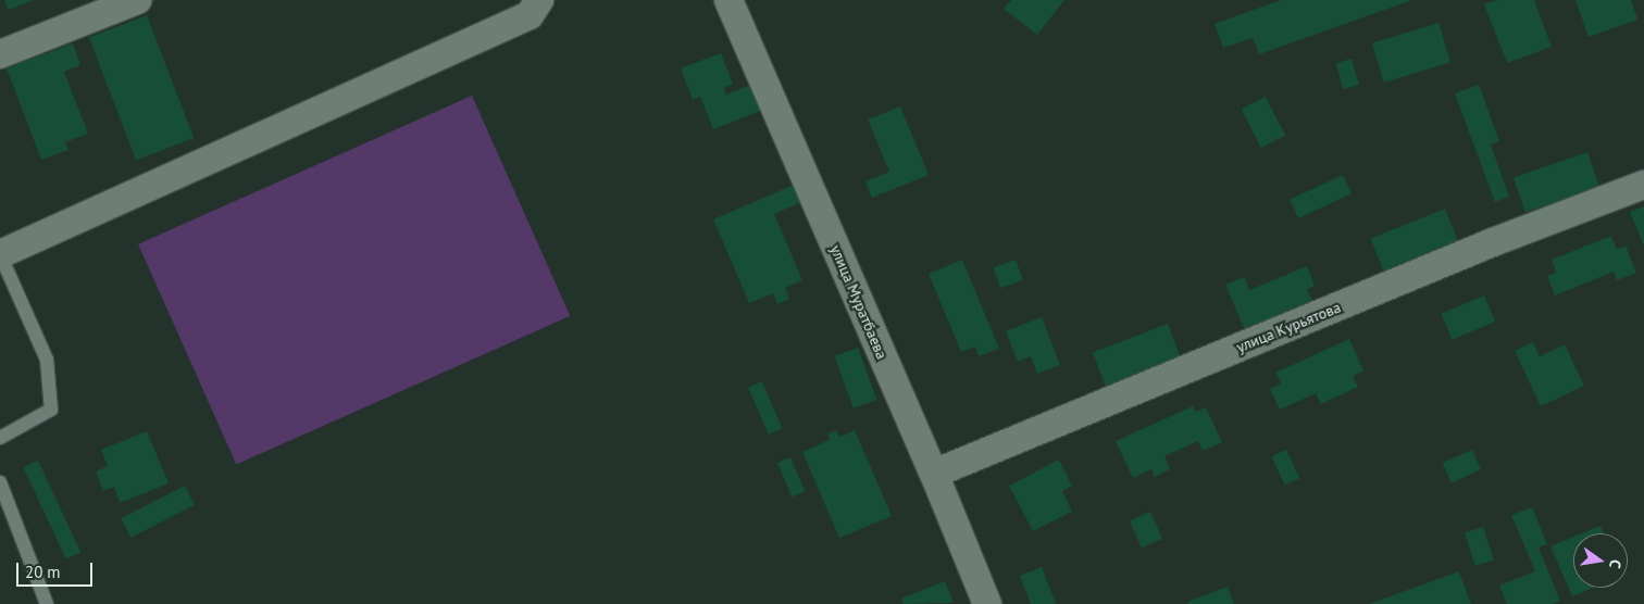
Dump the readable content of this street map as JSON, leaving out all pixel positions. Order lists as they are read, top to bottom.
{
  "streets": {
    "street": ["улица Муратбаева", "улица Курьятова"]
  },
  "crossings": [
    ["улица Муратбаева", "улица Курьятова"]
  ],
  "scale_bar": "20 m",
  "north": "right"
}
